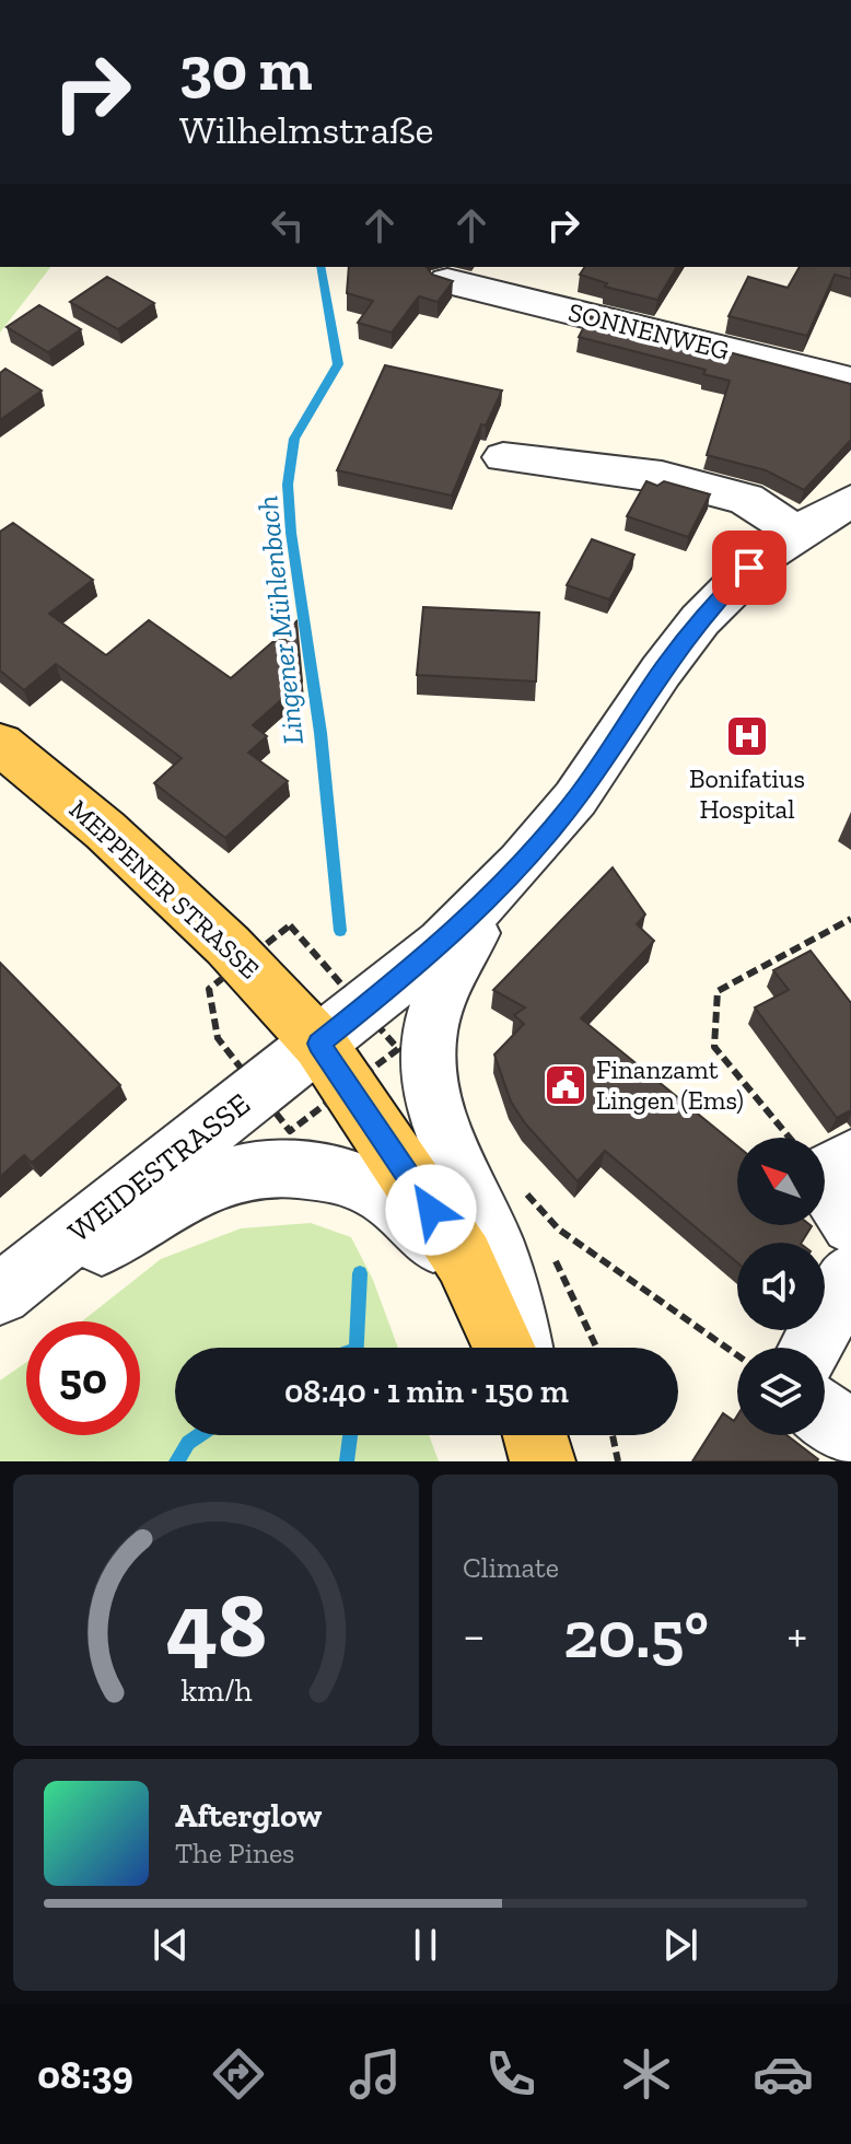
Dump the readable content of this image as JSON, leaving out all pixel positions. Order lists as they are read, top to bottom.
{
  "streets": {
    "main road": ["MEPPENER STRASSE"],
    "street": ["SONNENWEG", "WEIDESTRASSE"]
  },
  "crossings": [
    ["MEPPENER STRASSE", "WEIDESTRASSE"]
  ],
  "water": ["Lingener Mühlenbach"],
  "places": {
    "hospital": ["Bonifatius Hospital"],
    "public building": ["Finanzamt Lingen (Ems)"]
  },
  "north": "top left",
  "page": {
    "turn": ["30 m", "Wilhelmstraße"],
    "limit": "50",
    "trip": "08:40 · 1 min · 150 m",
    "tile": "Climate",
    "heat": ["−", "20.5°", "+"],
    "song": ["Afterglow", "The Pines"],
    "tabs": "08:39",
    "gauge": ["48", "km/h"]
  }
}
